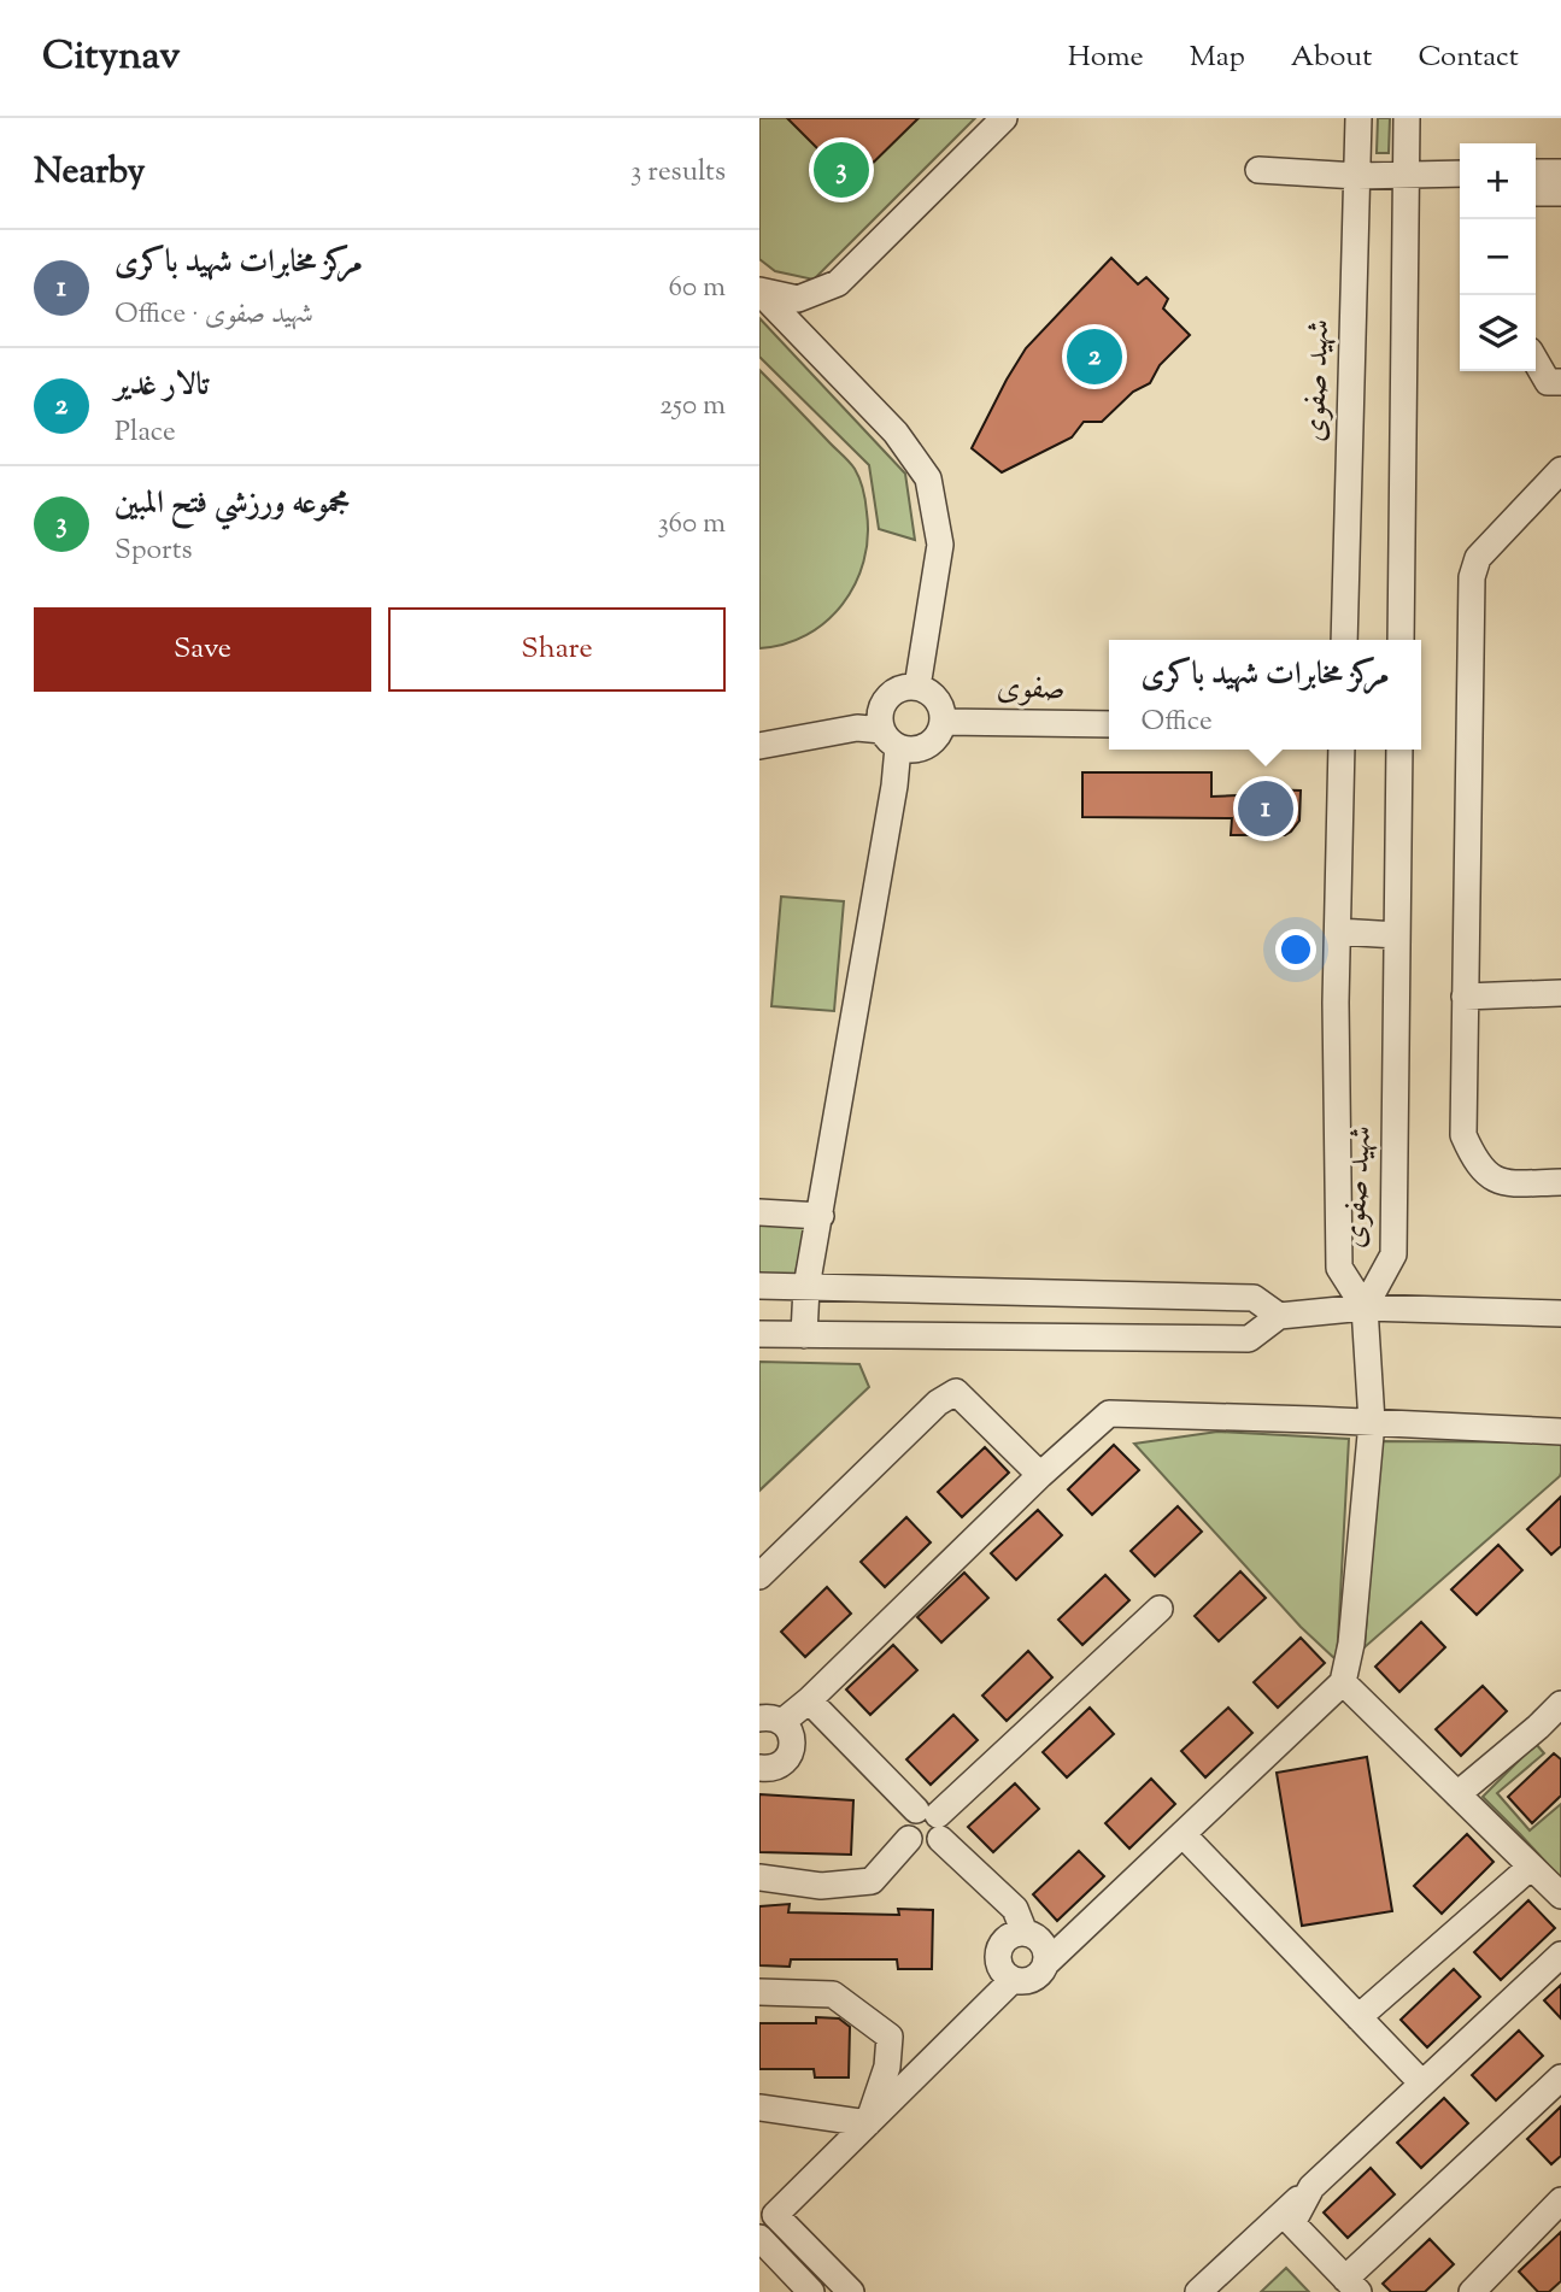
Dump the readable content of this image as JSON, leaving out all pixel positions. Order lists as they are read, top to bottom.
{
  "streets": {
    "street": ["شهید صفوی", "صفوی"]
  },
  "page": {
    "header": "Citynav",
    "nav": [
      "Home",
      "Map",
      "About",
      "Contact"
    ],
    "heading": ["Nearby", "3 results"],
    "pins": ["3", "2", "1"],
    "map_buttons": ["+", "−"],
    "list": [
      {
        "mark": "1",
        "name": "مرکز مخابرات شهید باکری",
        "note": "Office · شهید صفوی",
        "value": "60 m"
      },
      {
        "mark": "2",
        "name": "تالار غدیر",
        "note": "Place",
        "value": "250 m"
      },
      {
        "mark": "3",
        "name": "مجموعه ورزشي فتح المبين",
        "note": "Sports",
        "value": "360 m"
      }
    ],
    "buttons": ["Save", "Share"],
    "popup": ["مرکز مخابرات شهید باکری", "Office"]
  }
}
